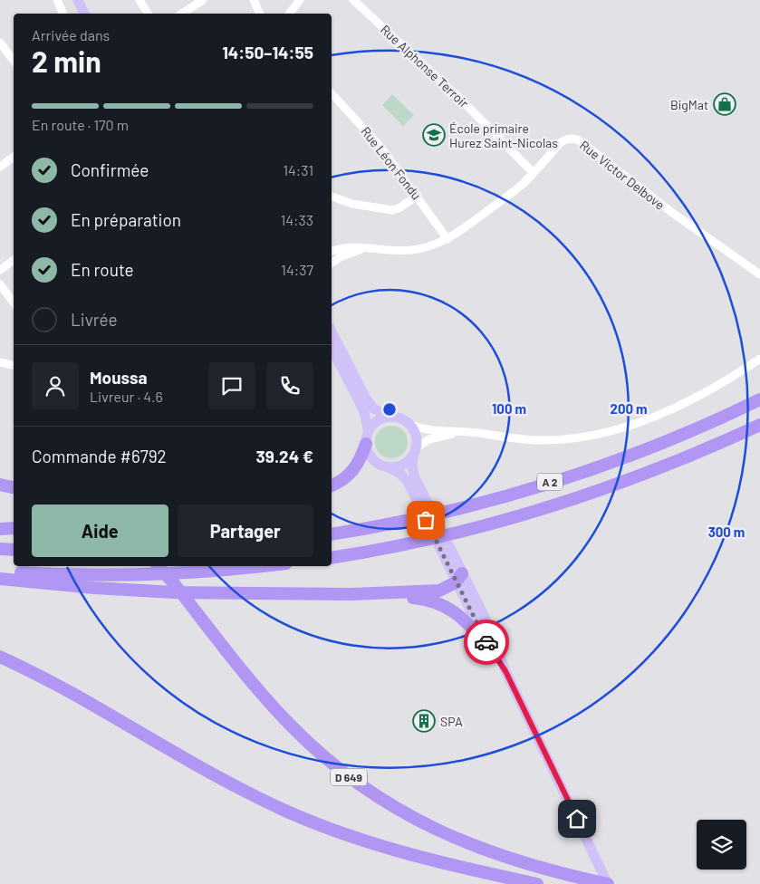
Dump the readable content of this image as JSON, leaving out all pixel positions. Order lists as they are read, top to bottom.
{
  "streets": {
    "highway": ["A 2", "D 649"],
    "street": ["Rue Alphonse Terroir", "Rue Léon Fondu", "Rue Victor Delbove"]
  },
  "crossings": [
    ["Rue Alphonse Terroir", "Rue Victor Delbove"],
    ["Rue Léon Fondu", "Rue Victor Delbove"]
  ],
  "places": {
    "shop": ["BigMat"],
    "school or university": ["École primaire Hurez Saint-Nicolas"],
    "building": ["SPA"]
  },
  "page": {
    "heading": ["2 min", "Arrivée dans", "14:50–14:55"],
    "panel": [
      "Moussa",
      "Livreur · 4.6",
      "Commande #6792",
      "39.24 €"
    ],
    "bar": "En route · 170 m",
    "list": [
      ["Confirmée", "14:31"],
      ["En préparation", "14:33"],
      ["En route", "14:37"],
      "Livrée"
    ],
    "buttons": ["Aide", "Partager"]
  },
  "rings": ["100 m", "200 m", "300 m"]
}
